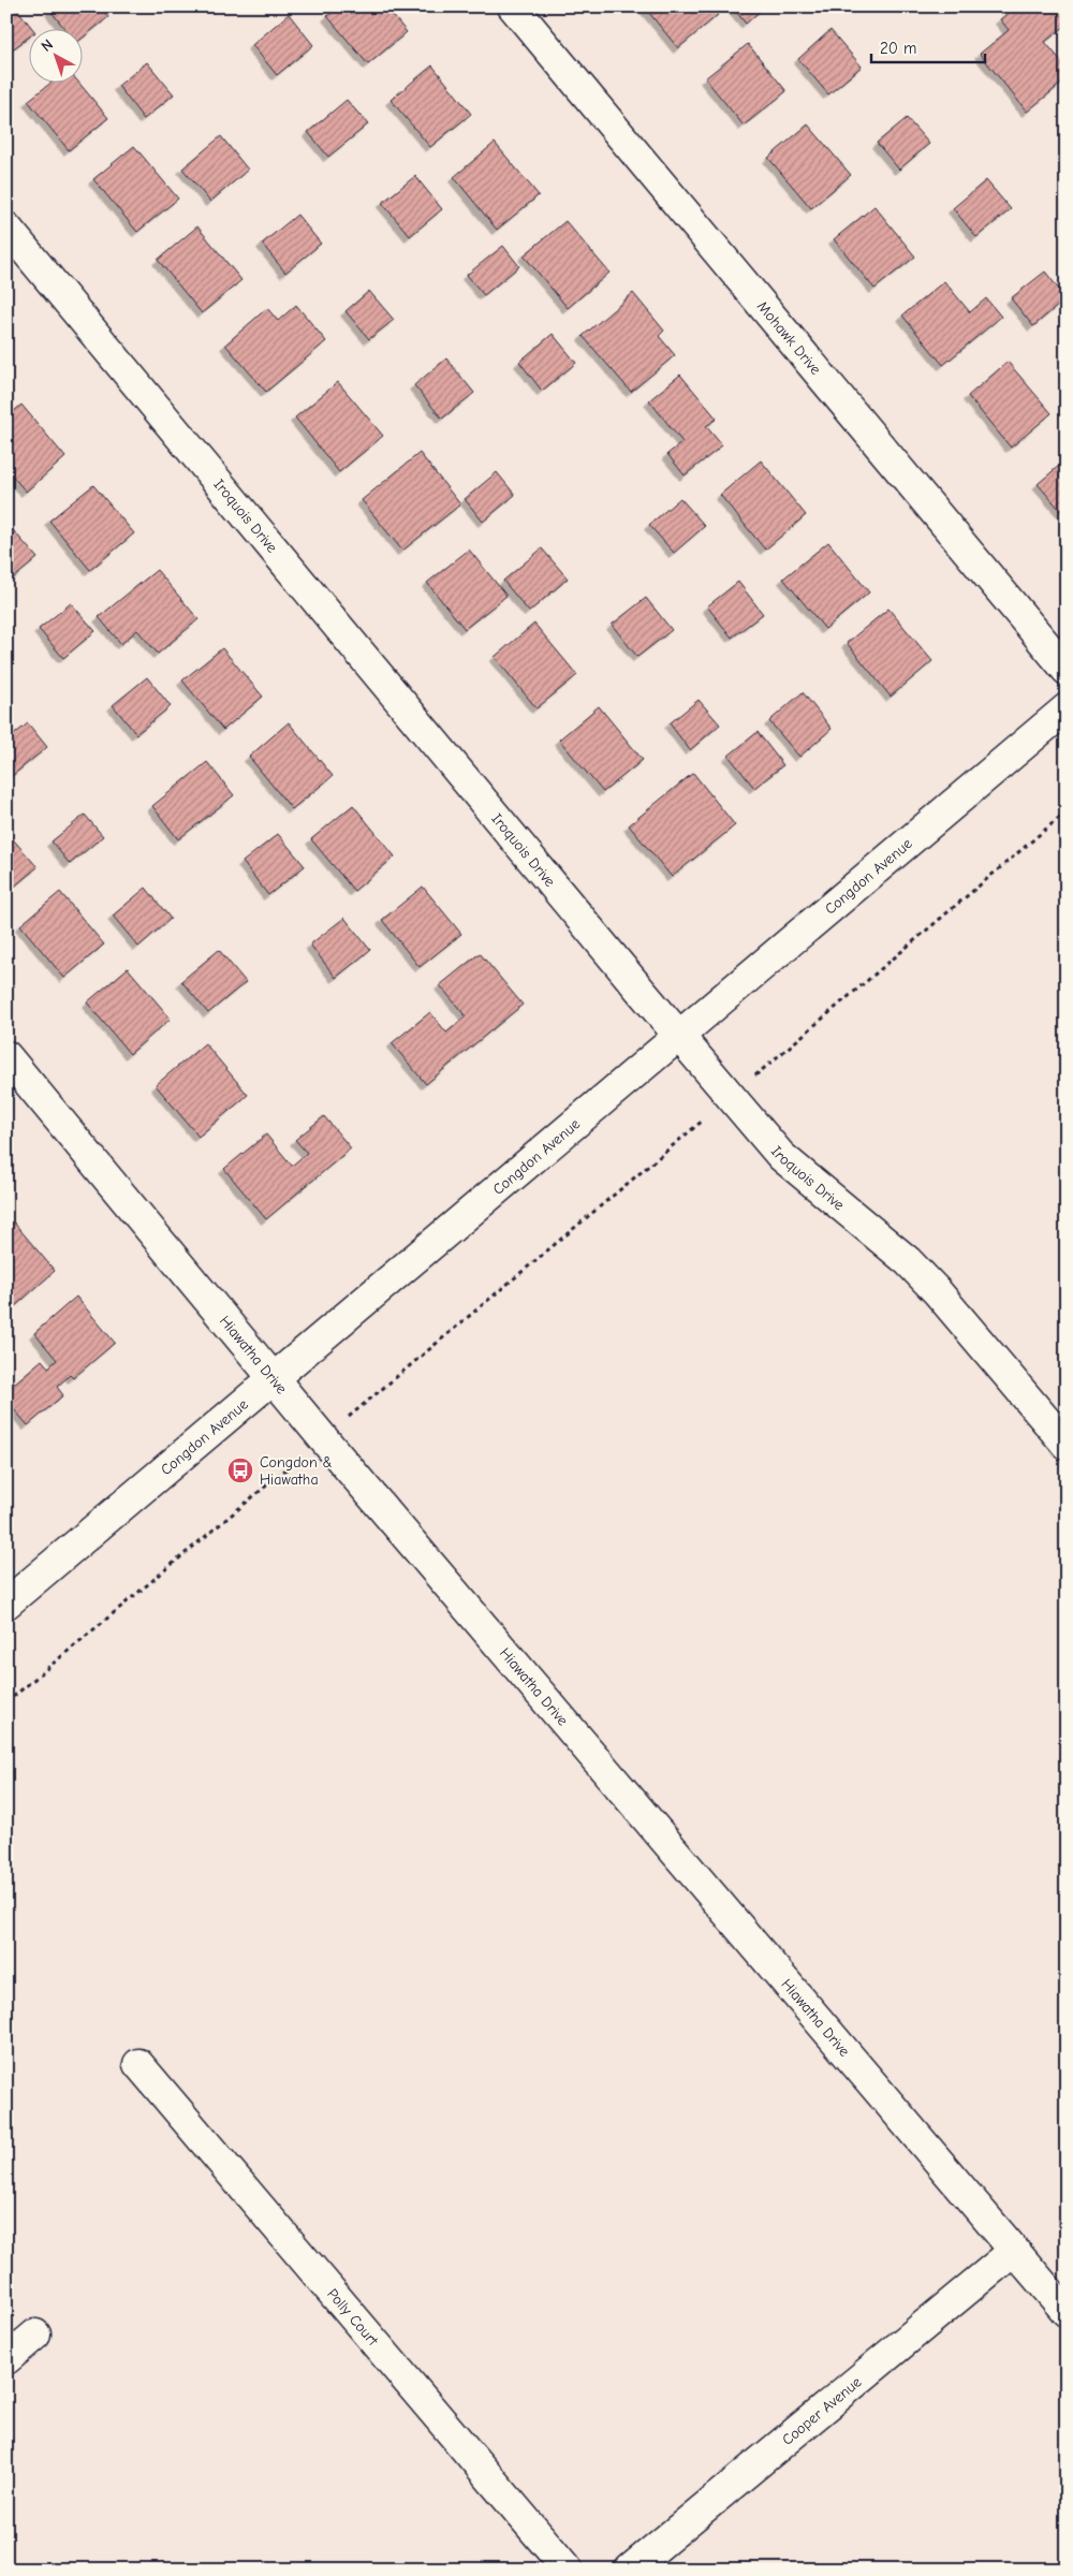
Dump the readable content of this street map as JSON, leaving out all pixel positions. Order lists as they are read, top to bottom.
{
  "streets": {
    "street": [
      "Mohawk Drive",
      "Iroquois Drive",
      "Congdon Avenue",
      "Hiawatha Drive",
      "Polly Court",
      "Cooper Avenue"
    ]
  },
  "crossings": [
    ["Iroquois Drive", "Congdon Avenue"],
    ["Congdon Avenue", "Hiawatha Drive"],
    ["Hiawatha Drive", "Cooper Avenue"]
  ],
  "places": {
    "bus stop": ["Congdon & Hiawatha"]
  },
  "scale_bar": "20 m",
  "north": "top left"
}
